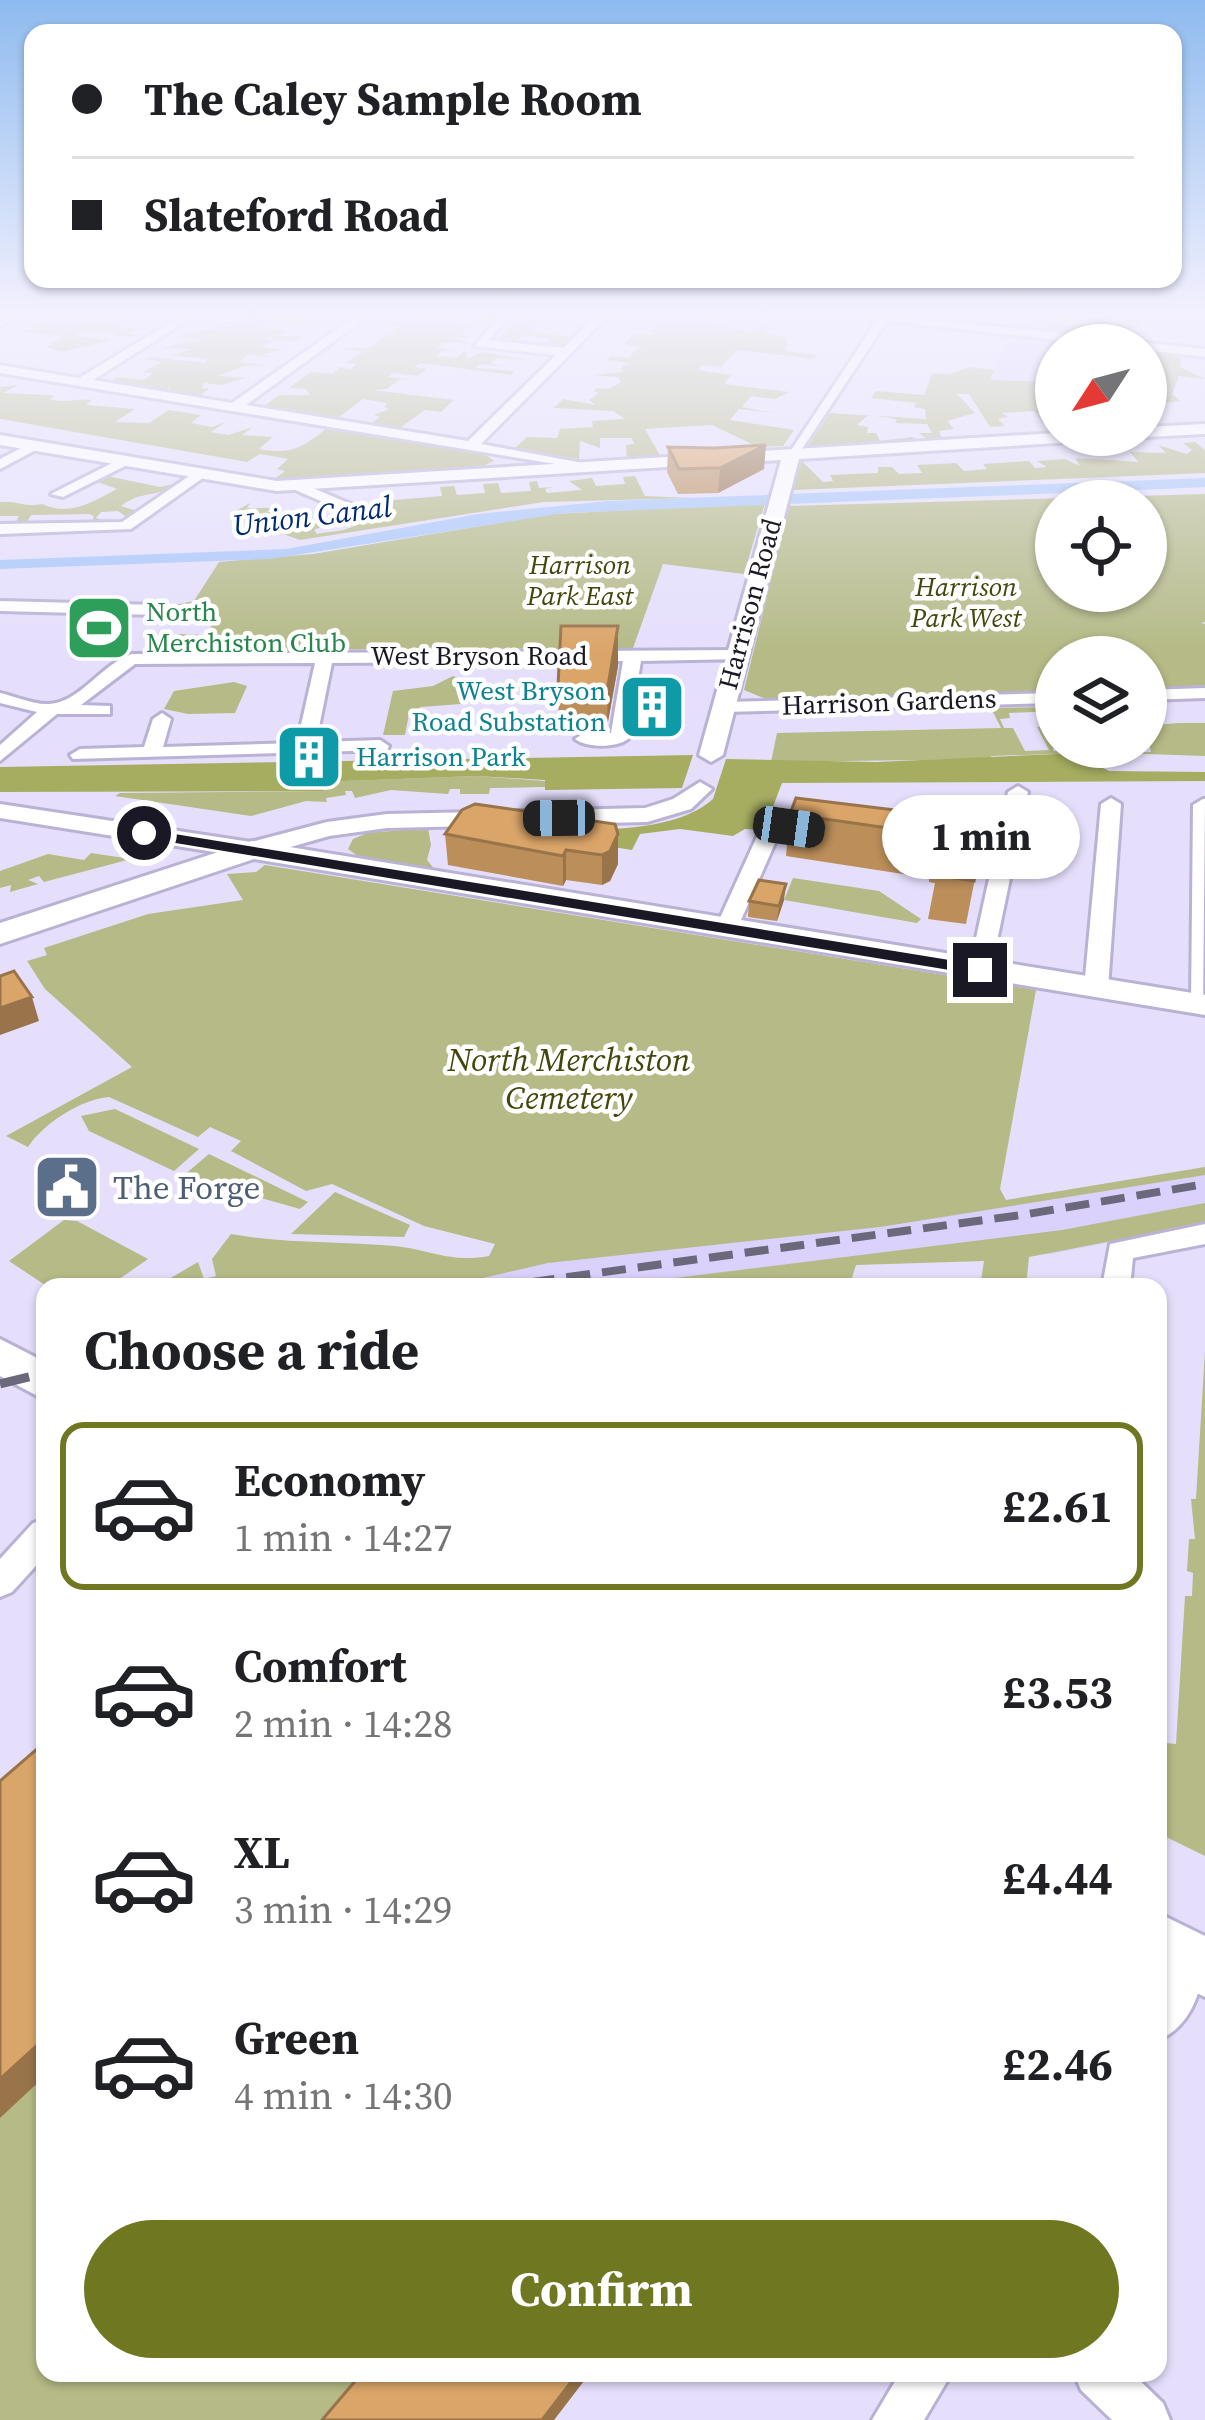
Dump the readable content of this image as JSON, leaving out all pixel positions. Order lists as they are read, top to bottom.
{
  "streets": {
    "street": ["Harrison Road", "West Bryson Road", "Harrison Gardens"]
  },
  "crossings": [
    ["Harrison Road", "West Bryson Road"],
    ["Harrison Road", "Harrison Gardens"]
  ],
  "water": ["Union Canal"],
  "parks": ["Harrison Park East", "Harrison Park West", "North Merchiston Cemetery"],
  "places": {
    "sports": ["North Merchiston Club"],
    "building": ["West Bryson Road Substation", "Harrison Park"],
    "public building": ["The Forge"]
  },
  "north": "bottom left",
  "page": {
    "banner": ["The Caley Sample Room", "Slateford Road"],
    "bubble": "1 min",
    "heading": "Choose a ride",
    "list": [
      {
        "name": "Economy",
        "note": "1 min · 14:27",
        "value": "£2.61"
      },
      {
        "name": "Comfort",
        "note": "2 min · 14:28",
        "value": "£3.53"
      },
      {
        "name": "XL",
        "note": "3 min · 14:29",
        "value": "£4.44"
      },
      {
        "name": "Green",
        "note": "4 min · 14:30",
        "value": "£2.46"
      }
    ],
    "buttons": "Confirm"
  }
}
